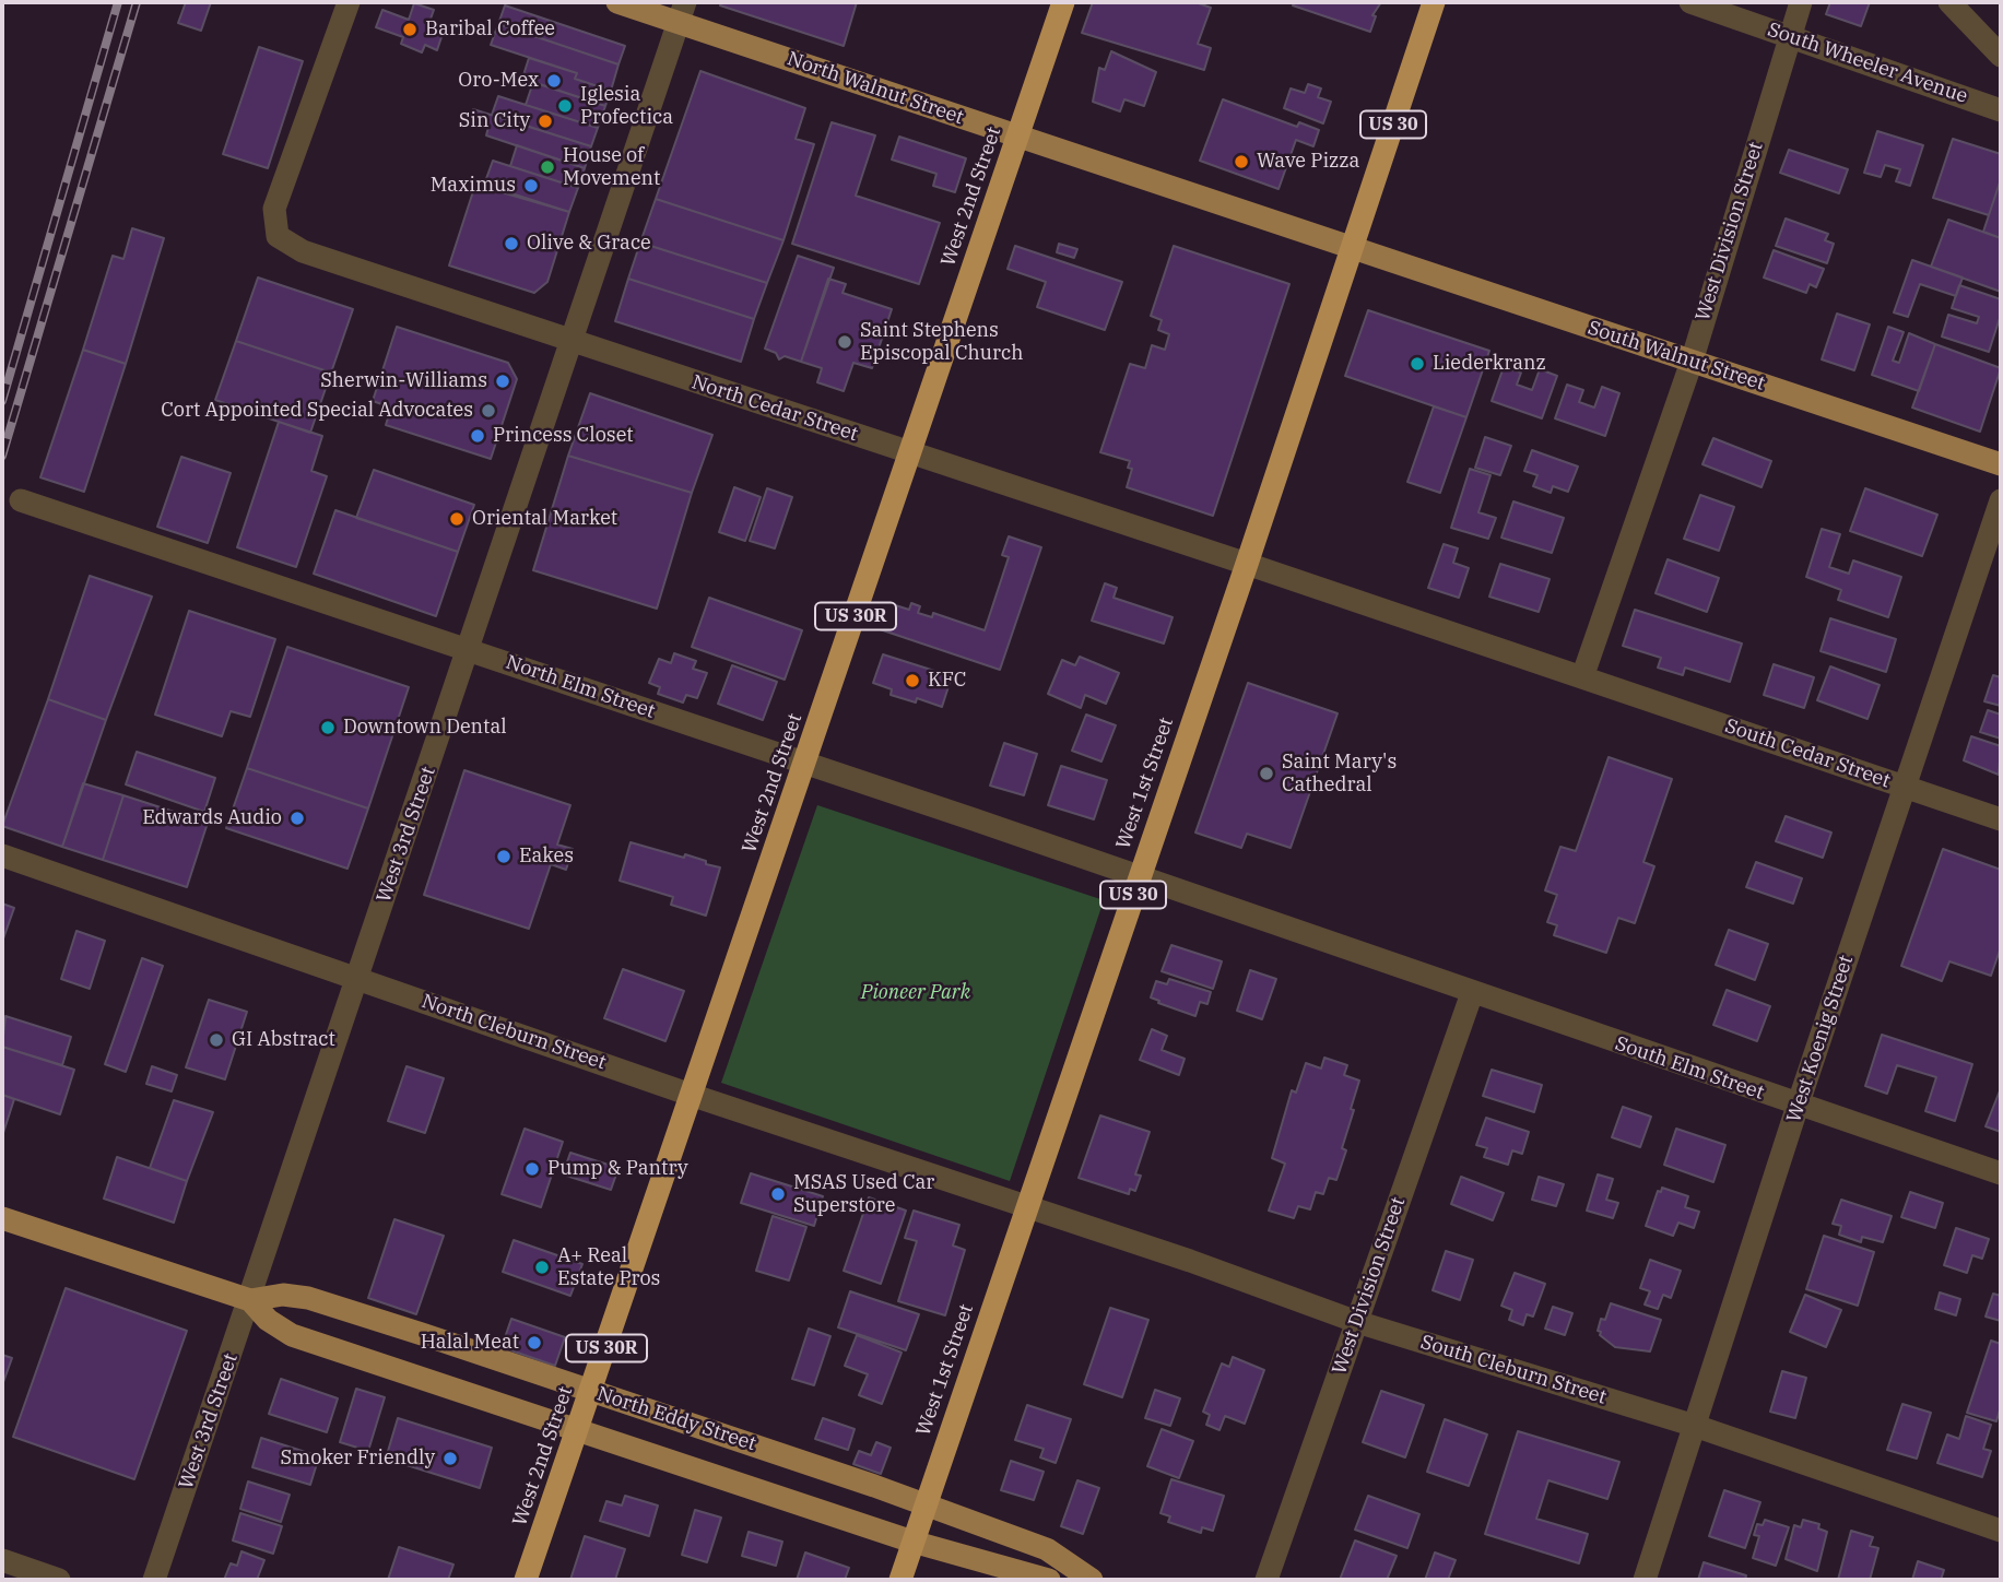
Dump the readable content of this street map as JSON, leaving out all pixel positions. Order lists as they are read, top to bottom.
{
  "streets": {
    "highway": [
      "US 30",
      "West 2nd Street",
      "US 30R",
      "West 1st Street"
    ],
    "main road": ["North Walnut Street", "South Walnut Street", "North Eddy Street"],
    "street": [
      "South Wheeler Avenue",
      "West Division Street",
      "North Cedar Street",
      "North Elm Street",
      "South Cedar Street",
      "West 3rd Street",
      "North Cleburn Street",
      "West Koenig Street",
      "South Elm Street",
      "South Cleburn Street"
    ]
  },
  "crossings": [
    ["South Wheeler Avenue", "West Division Street"],
    ["North Walnut Street", "West 2nd Street"],
    ["North Walnut Street", "South Walnut Street"],
    ["North Walnut Street", "West 1st Street"],
    ["North Walnut Street", "West 3rd Street"],
    ["West 2nd Street", "North Cedar Street"],
    ["West 2nd Street", "North Elm Street"],
    ["West 2nd Street", "North Cleburn Street"],
    ["West 2nd Street", "North Eddy Street"],
    ["West Division Street", "South Walnut Street"],
    ["West Division Street", "South Cedar Street"],
    ["West Division Street", "South Elm Street"],
    ["West Division Street", "South Cleburn Street"],
    ["South Walnut Street", "West 1st Street"],
    ["North Cedar Street", "West 1st Street"],
    ["North Cedar Street", "West 3rd Street"],
    ["North Elm Street", "West 1st Street"],
    ["North Elm Street", "West 3rd Street"],
    ["South Cedar Street", "West Koenig Street"],
    ["West 1st Street", "North Cleburn Street"],
    ["West 1st Street", "South Cleburn Street"],
    ["West 1st Street", "North Eddy Street"],
    ["West 3rd Street", "North Cleburn Street"],
    ["West 3rd Street", "North Eddy Street"],
    ["North Cleburn Street", "South Cleburn Street"],
    ["West Koenig Street", "South Elm Street"],
    ["West Koenig Street", "South Cleburn Street"]
  ],
  "parks": ["Pioneer Park"],
  "places": [
    "Baribal Coffee",
    "Oro-Mex",
    "Iglesia Profectica",
    "Sin City",
    "Wave Pizza",
    "House of Movement",
    "Maximus",
    "Olive & Grace",
    "Saint Stephens Episcopal Church",
    "Liederkranz",
    "Sherwin-Williams",
    "Cort Appointed Special Advocates",
    "Princess Closet",
    "Oriental Market",
    "KFC",
    "Downtown Dental",
    "Saint Mary's Cathedral",
    "Edwards Audio",
    "Eakes",
    "GI Abstract",
    "Pump & Pantry",
    "MSAS Used Car Superstore",
    "A+ Real Estate Pros",
    "Halal Meat",
    "Smoker Friendly"
  ]
}
